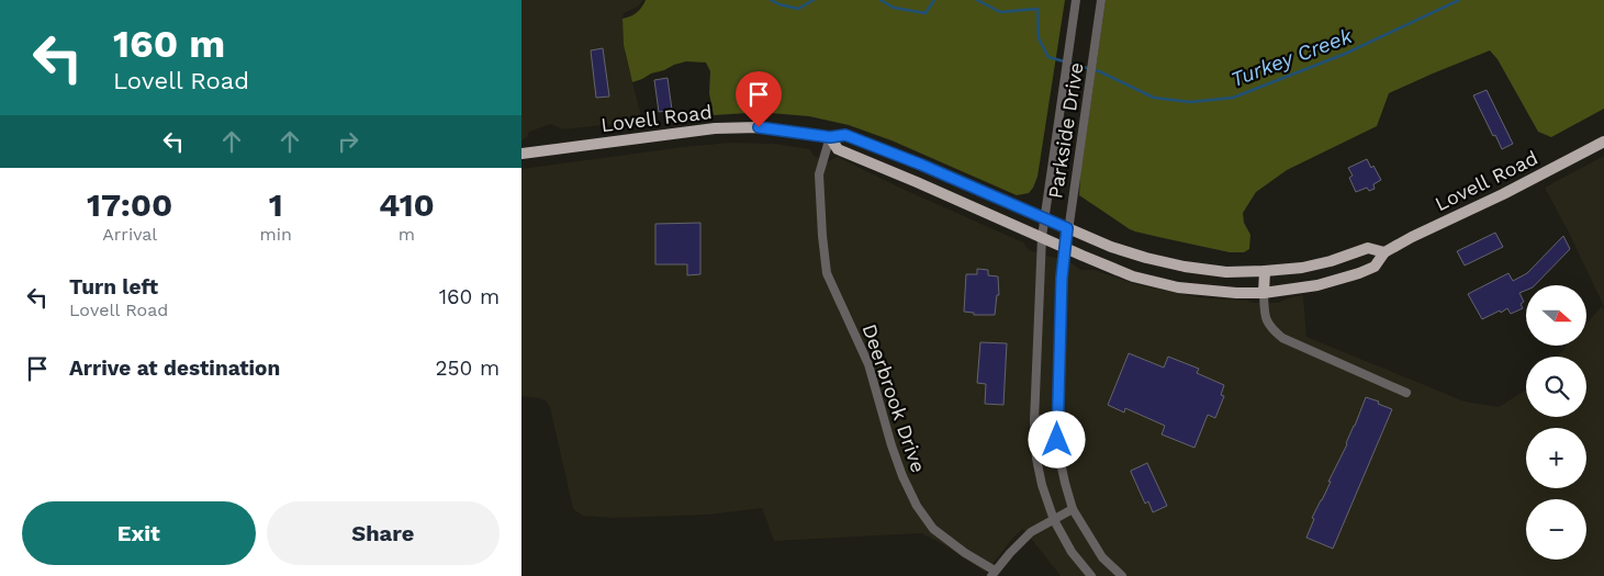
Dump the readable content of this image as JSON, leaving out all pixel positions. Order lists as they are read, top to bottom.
{
  "streets": {
    "main road": ["Lovell Road"],
    "street": ["Parkside Drive", "Deerbrook Drive"]
  },
  "crossings": [
    ["Lovell Road", "Parkside Drive"],
    ["Lovell Road", "Deerbrook Drive"]
  ],
  "water": ["Turkey Creek"],
  "north": "right",
  "page": {
    "turn": ["160 m", "Lovell Road"],
    "eta": [
      "17:00",
      "Arrival",
      "1",
      "min",
      "410",
      "m"
    ],
    "list": [
      {
        "name": "Turn left",
        "note": "Lovell Road",
        "value": "160 m"
      },
      {
        "name": "Arrive at destination",
        "value": "250 m"
      }
    ],
    "map_buttons": ["+", "−"],
    "buttons": ["Exit", "Share"]
  }
}
